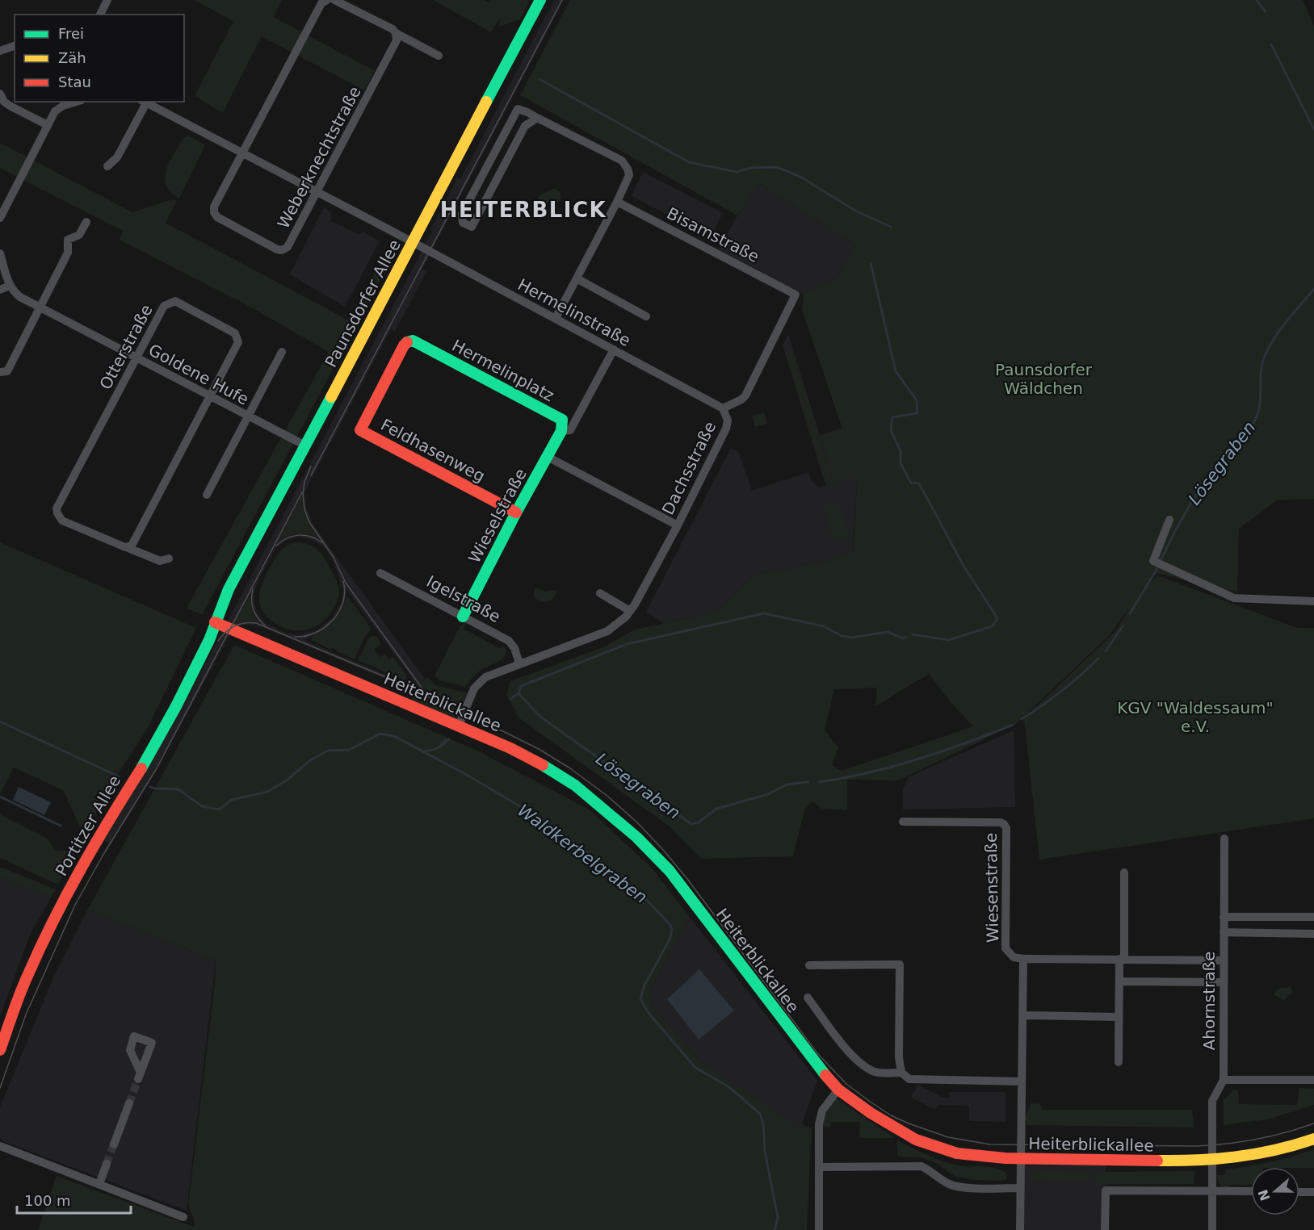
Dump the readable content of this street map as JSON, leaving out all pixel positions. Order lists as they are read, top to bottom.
{
  "streets": {
    "main road": [
      "Paunsdorfer Allee",
      "Hermelinplatz",
      "Feldhasenweg",
      "Wieselstraße",
      "Heiterblickallee",
      "Portitzer Allee"
    ],
    "street": [
      "Weberknechtstraße",
      "Bisamstraße",
      "Hermelinstraße",
      "Otterstraße",
      "Goldene Hufe",
      "Dachsstraße",
      "Igelstraße",
      "Wiesenstraße",
      "Ahornstraße"
    ]
  },
  "crossings": [
    ["Bisamstraße", "Dachsstraße"],
    ["Paunsdorfer Allee", "Hermelinstraße"],
    ["Paunsdorfer Allee", "Goldene Hufe"],
    ["Paunsdorfer Allee", "Heiterblickallee"],
    ["Paunsdorfer Allee", "Portitzer Allee"],
    ["Hermelinstraße", "Dachsstraße"],
    ["Otterstraße", "Goldene Hufe"],
    ["Hermelinplatz", "Feldhasenweg"],
    ["Hermelinplatz", "Wieselstraße"],
    ["Feldhasenweg", "Wieselstraße"],
    ["Dachsstraße", "Igelstraße"],
    ["Dachsstraße", "Heiterblickallee"],
    ["Wieselstraße", "Igelstraße"],
    ["Heiterblickallee", "Portitzer Allee"],
    ["Heiterblickallee", "Ahornstraße"]
  ],
  "districts": ["HEITERBLICK"],
  "water": ["Lösegraben", "Waldkerbelgraben"],
  "parks": ["Paunsdorfer Wäldchen", "KGV \"Waldessaum\" e.V."],
  "legend": ["Frei", "Zäh", "Stau"],
  "scale_bar": "100 m",
  "north": "left"
}
